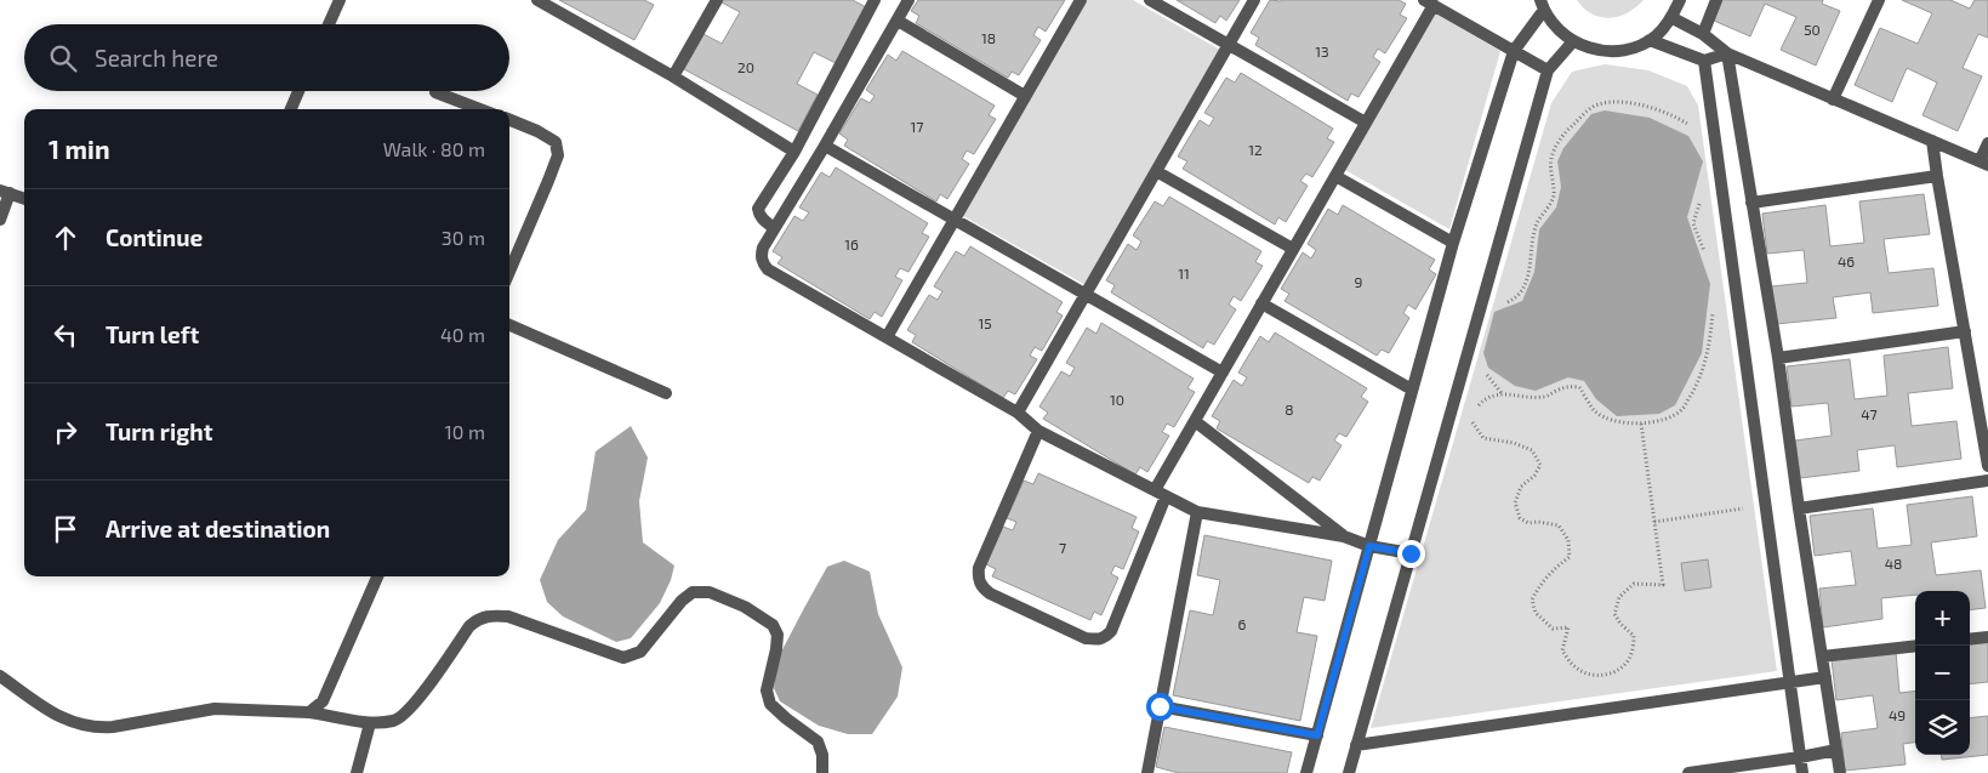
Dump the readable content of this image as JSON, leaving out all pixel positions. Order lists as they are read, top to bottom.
{
  "house_numbers": [
    "50",
    "18",
    "13",
    "20",
    "17",
    "12",
    "16",
    "46",
    "11",
    "9",
    "15",
    "10",
    "8",
    "47",
    "7",
    "48",
    "6",
    "49"
  ],
  "page": {
    "search": "Search here",
    "heading": ["1 min", "Walk · 80 m"],
    "list": [
      ["Continue", "30 m"],
      ["Turn left", "40 m"],
      ["Turn right", "10 m"],
      "Arrive at destination"
    ],
    "map_buttons": ["+", "−"]
  }
}
